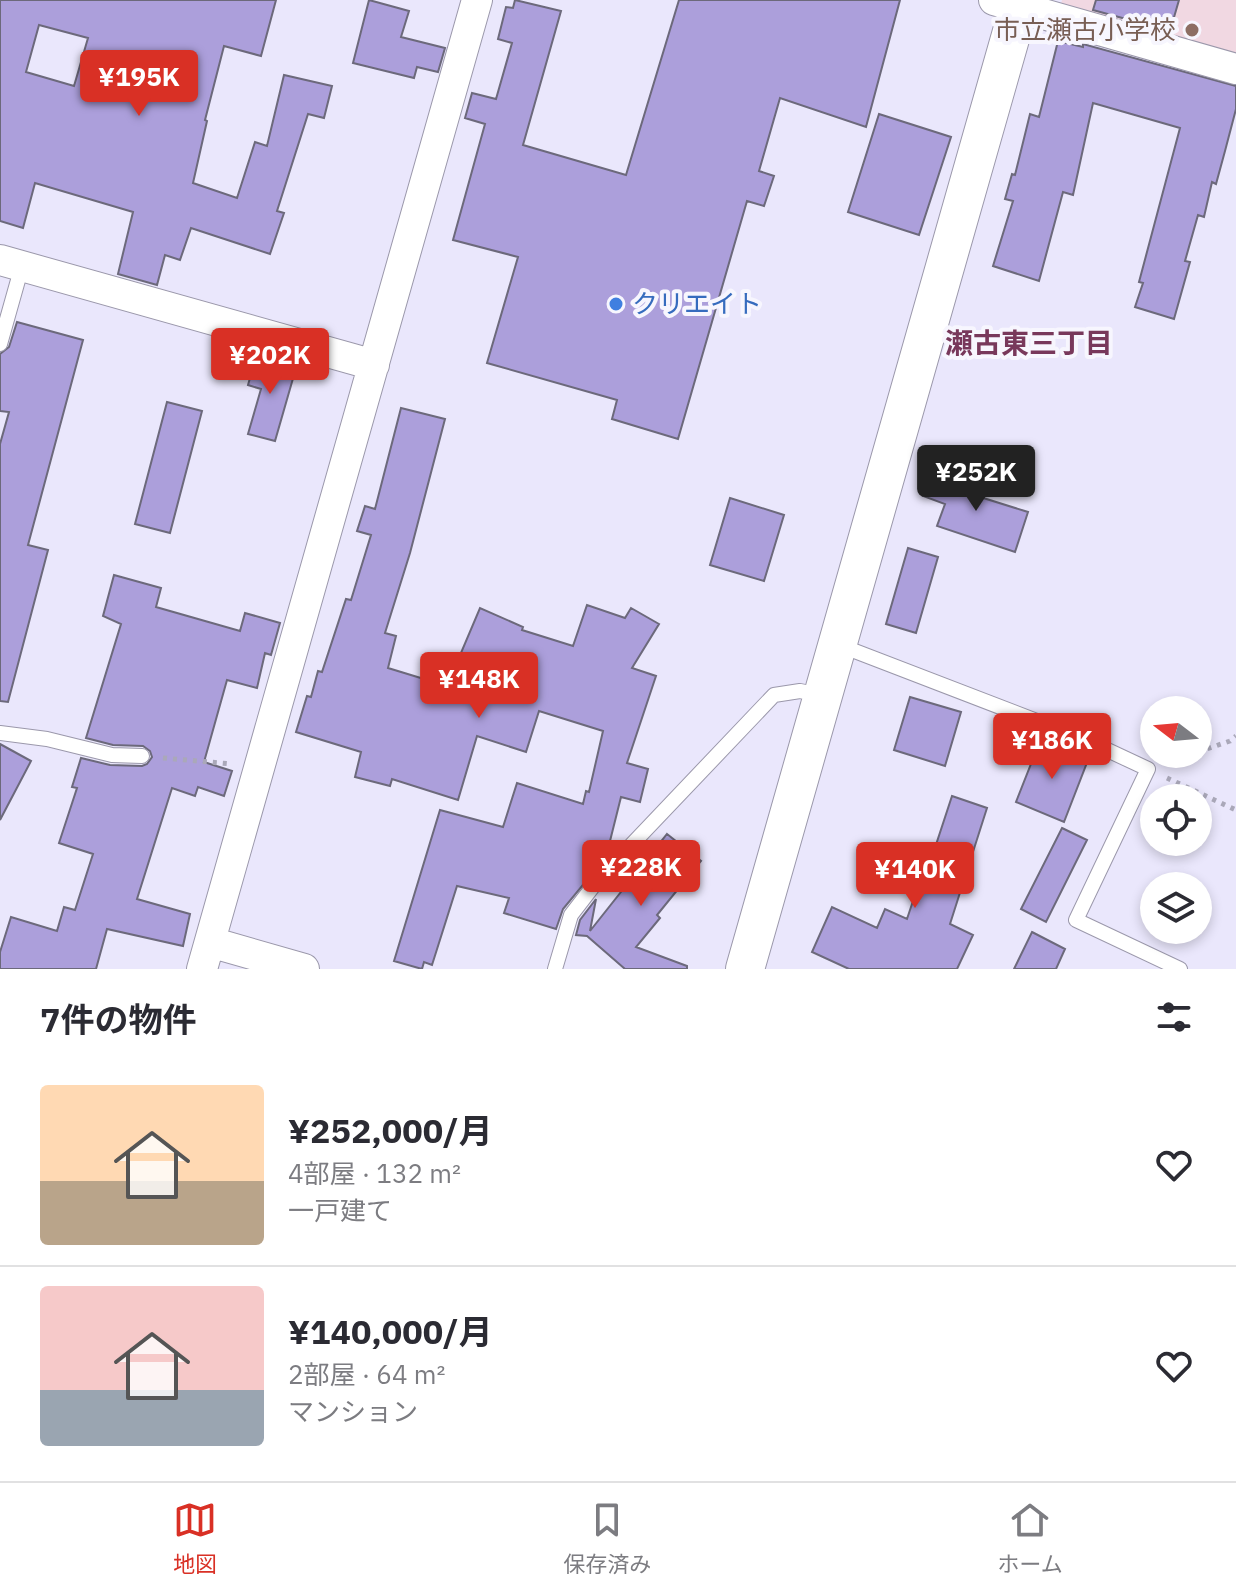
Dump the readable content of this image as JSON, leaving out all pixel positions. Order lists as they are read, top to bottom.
{
  "districts": ["瀬古東三丁目"],
  "places": ["市立瀬古小学校", "クリエイト"],
  "north": "left",
  "page": {
    "price": [
      "¥195K",
      "¥202K",
      "¥252K",
      "¥148K",
      "¥186K",
      "¥228K",
      "¥140K"
    ],
    "heading": "7件の物件",
    "list": [
      {
        "name": "¥252,000/月",
        "note": "4部屋 · 132 m² · 一戸建て"
      },
      {
        "name": "¥140,000/月",
        "note": "2部屋 · 64 m² · マンション"
      }
    ],
    "tabs": ["地図", "保存済み", "ホーム"]
  }
}
